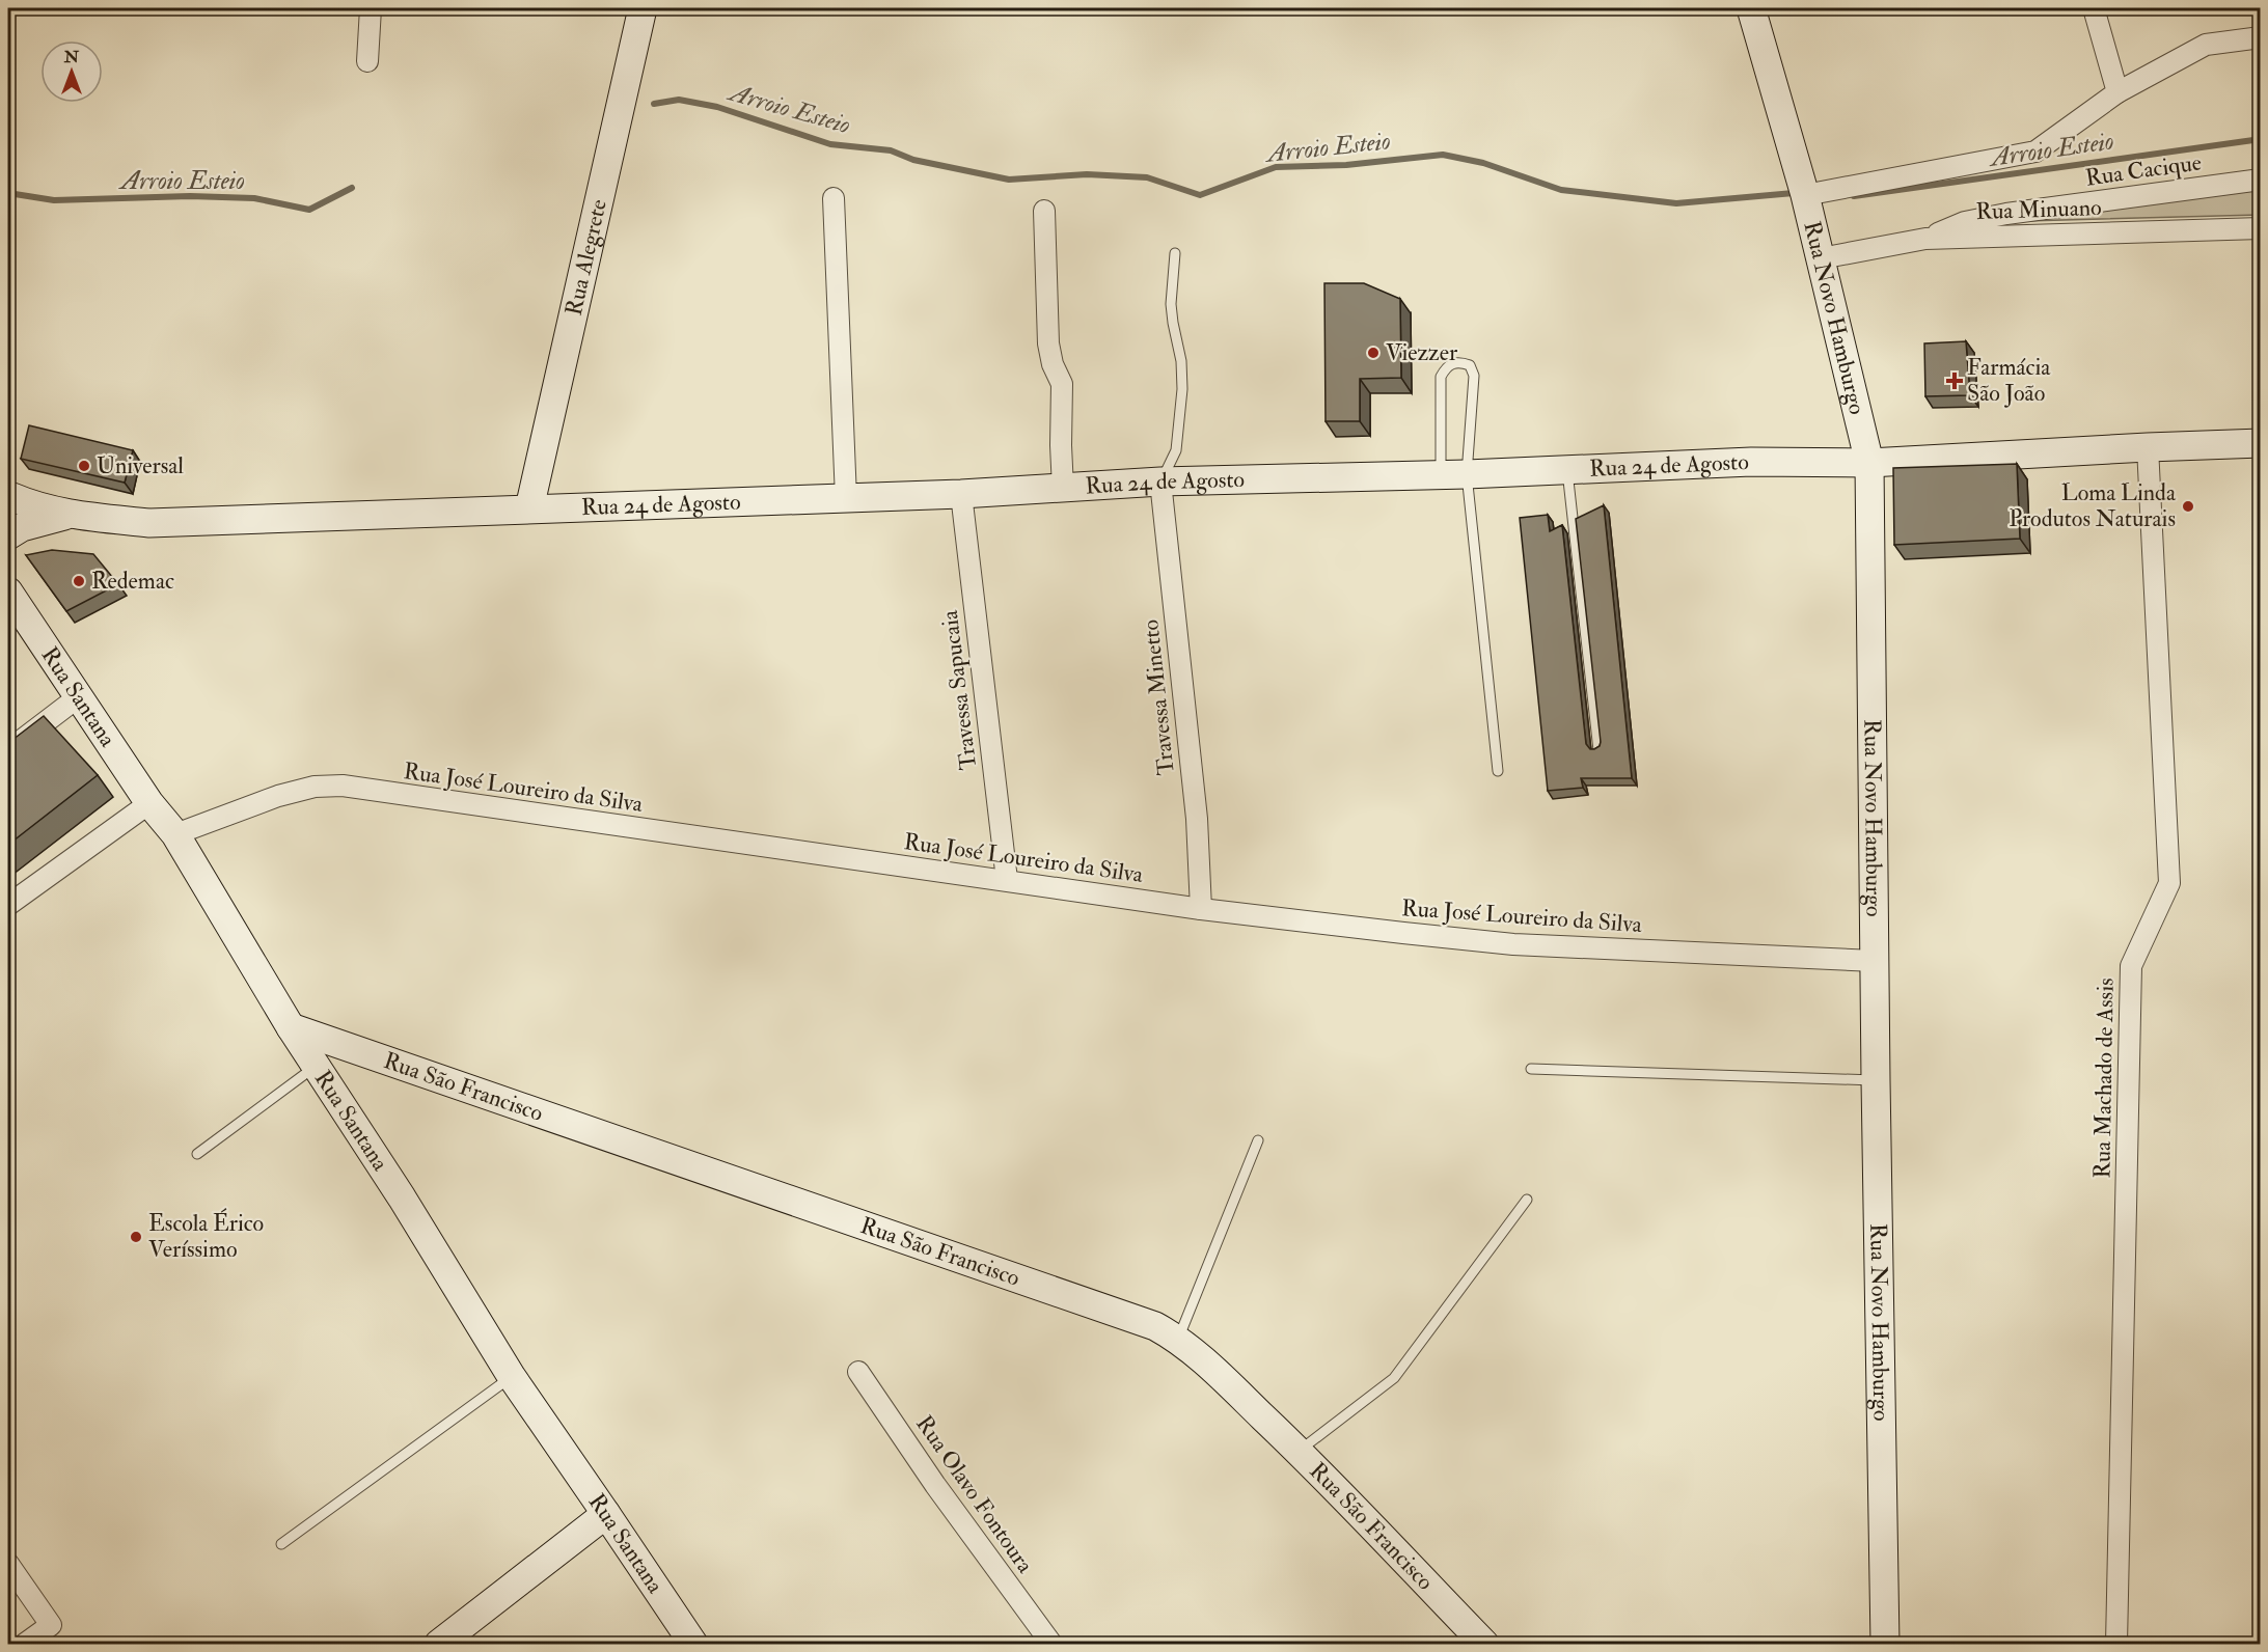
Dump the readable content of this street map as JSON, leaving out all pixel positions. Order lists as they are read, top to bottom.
{
  "streets": {
    "street": [
      "Rua Cacique",
      "Rua Minuano",
      "Rua Alegrete",
      "Rua Novo Hamburgo",
      "Rua 24 de Agosto",
      "Travessa Sapucaia",
      "Rua Santana",
      "Travessa Minetto",
      "Rua José Loureiro da Silva",
      "Rua Machado de Assis",
      "Rua São Francisco",
      "Rua Olavo Fontoura"
    ]
  },
  "crossings": [
    ["Rua Cacique", "Rua Minuano"],
    ["Rua Minuano", "Rua Novo Hamburgo"],
    ["Rua Alegrete", "Rua 24 de Agosto"],
    ["Rua Novo Hamburgo", "Rua 24 de Agosto"],
    ["Rua Novo Hamburgo", "Rua José Loureiro da Silva"],
    ["Rua 24 de Agosto", "Travessa Sapucaia"],
    ["Rua 24 de Agosto", "Travessa Minetto"],
    ["Rua 24 de Agosto", "Rua Machado de Assis"],
    ["Travessa Sapucaia", "Rua José Loureiro da Silva"],
    ["Rua Santana", "Rua José Loureiro da Silva"],
    ["Rua Santana", "Rua São Francisco"],
    ["Travessa Minetto", "Rua José Loureiro da Silva"]
  ],
  "water": ["Arroio Esteio"],
  "places": {
    "other": [
      "Viezzer",
      "Universal",
      "Loma Linda Produtos Naturais",
      "Redemac",
      "Escola Érico Veríssimo"
    ],
    "health": ["Farmácia São João"]
  },
  "north": "top"
}
